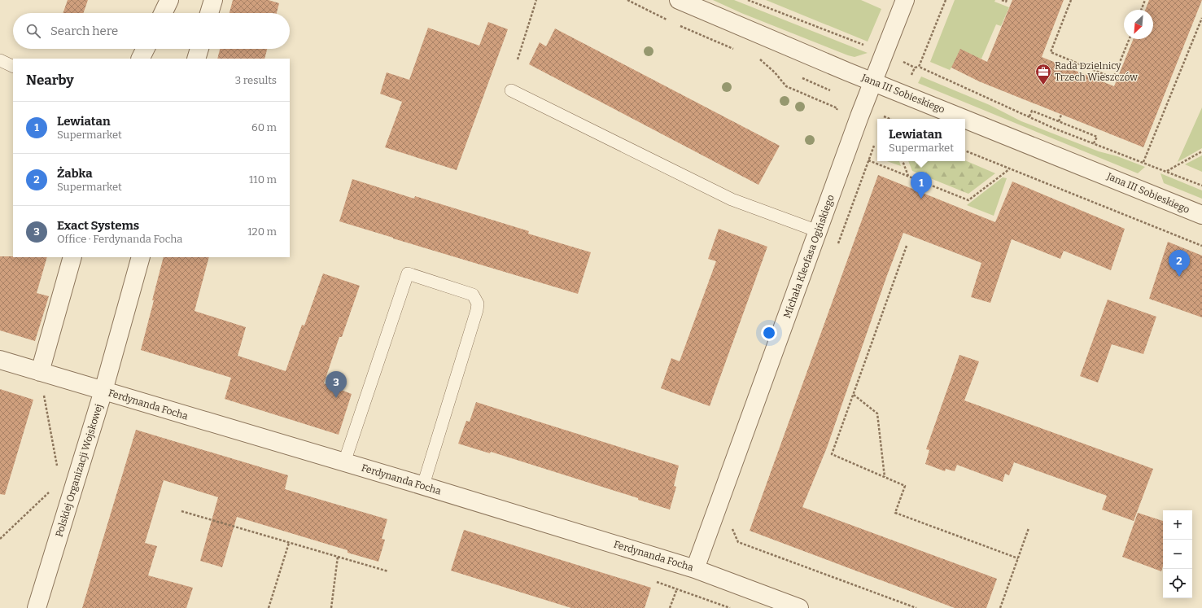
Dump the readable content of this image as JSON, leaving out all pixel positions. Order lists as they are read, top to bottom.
{
  "streets": {
    "street": [
      "Jana III Sobieskiego",
      "Michała Kleofasa Ogińskiego",
      "Ferdynanda Focha",
      "Polskiej Organizacji Wojskowej"
    ]
  },
  "crossings": [
    ["Jana III Sobieskiego", "Michała Kleofasa Ogińskiego"],
    ["Michała Kleofasa Ogińskiego", "Ferdynanda Focha"],
    ["Ferdynanda Focha", "Polskiej Organizacji Wojskowej"]
  ],
  "places": {
    "office": ["Rada Dzielnicy Trzech Wieszczów"]
  },
  "north": "bottom left",
  "page": {
    "search": "Search here",
    "heading": ["Nearby", "3 results"],
    "list": [
      {
        "mark": "1",
        "name": "Lewiatan",
        "note": "Supermarket",
        "value": "60 m"
      },
      {
        "mark": "2",
        "name": "Żabka",
        "note": "Supermarket",
        "value": "110 m"
      },
      {
        "mark": "3",
        "name": "Exact Systems",
        "note": "Office · Ferdynanda Focha",
        "value": "120 m"
      }
    ],
    "popup": ["Lewiatan", "Supermarket"],
    "pins": ["1", "2", "3"],
    "map_buttons": ["+", "−"]
  }
}
